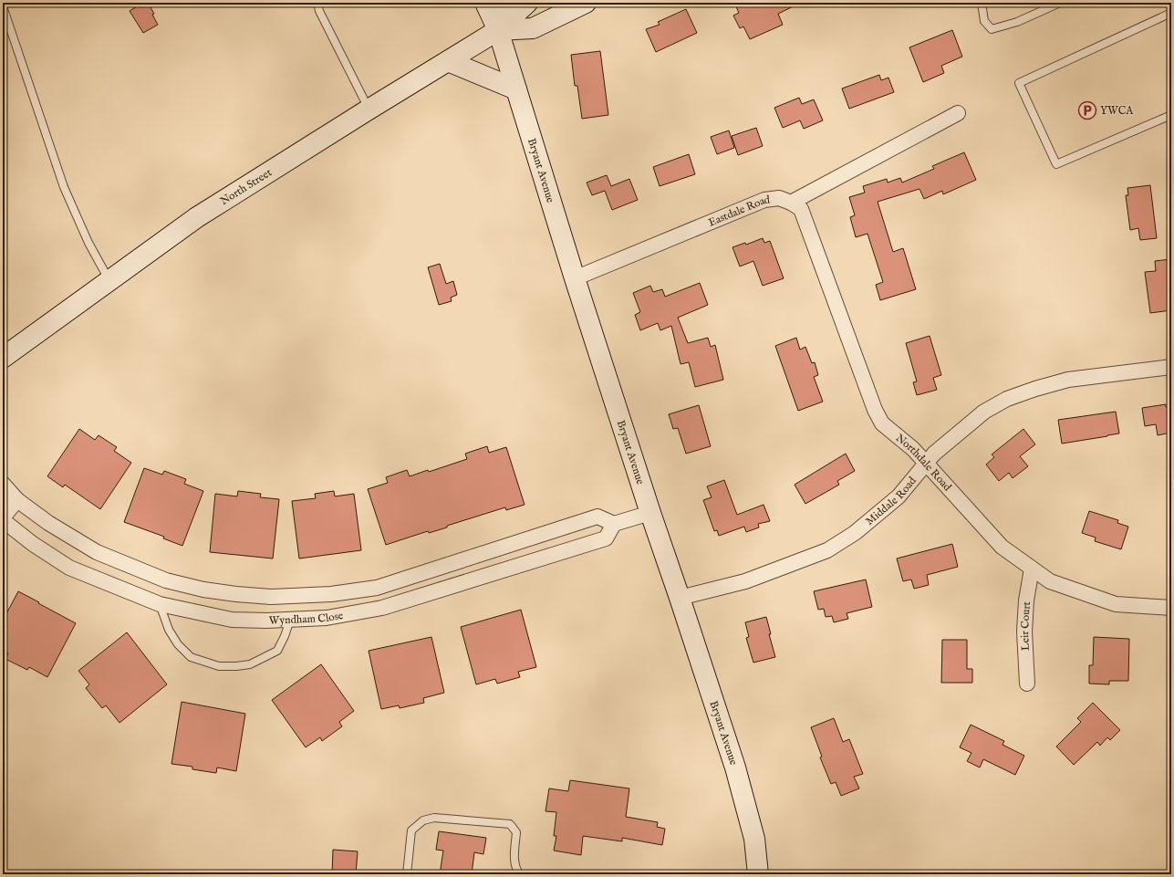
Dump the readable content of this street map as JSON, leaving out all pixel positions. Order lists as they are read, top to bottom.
{
  "streets": {
    "street": [
      "Bryant Avenue",
      "North Street",
      "Eastdale Road",
      "Northdale Road",
      "Middale Road",
      "Wyndham Close",
      "Leir Court"
    ]
  },
  "crossings": [
    ["Bryant Avenue", "North Street"],
    ["Bryant Avenue", "Eastdale Road"],
    ["Bryant Avenue", "Middale Road"],
    ["Eastdale Road", "Northdale Road"],
    ["Northdale Road", "Middale Road"],
    ["Northdale Road", "Leir Court"]
  ],
  "places": {
    "parking": ["YWCA"]
  }
}
